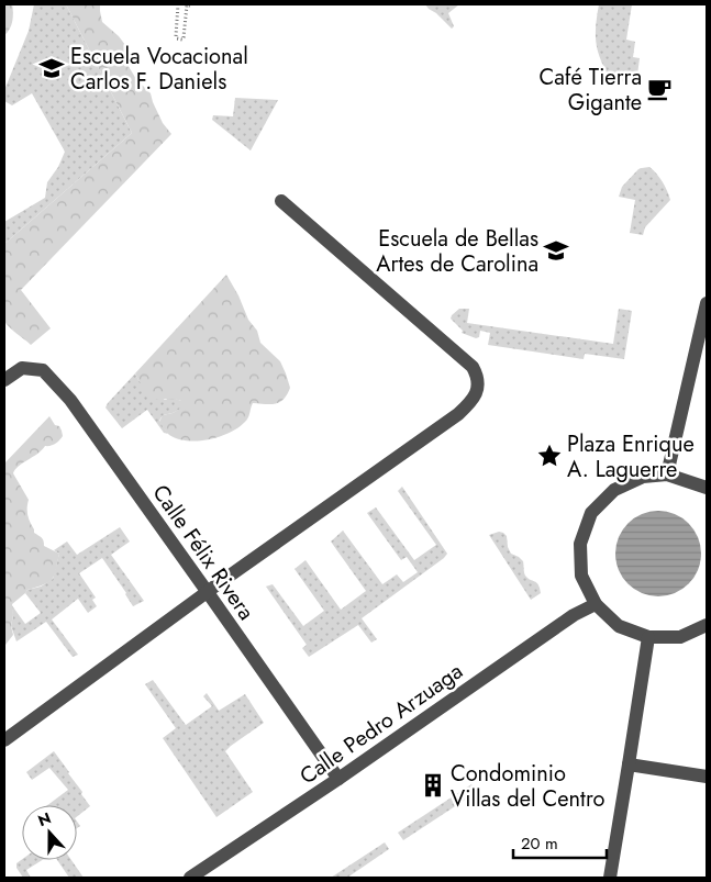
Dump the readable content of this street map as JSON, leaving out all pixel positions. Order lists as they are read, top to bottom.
{
  "streets": {
    "street": ["Calle Félix Rivera", "Calle Pedro Arzuaga"]
  },
  "crossings": [
    ["Calle Félix Rivera", "Calle Pedro Arzuaga"]
  ],
  "places": {
    "school or university": ["Escuela Vocacional Carlos F. Daniels", "Escuela de Bellas Artes de Carolina"],
    "cafe": ["Café Tierra Gigante"],
    "place": ["Plaza Enrique A. Laguerre"],
    "building": ["Condominio Villas del Centro"]
  },
  "scale_bar": "20 m",
  "north": "top"
}
